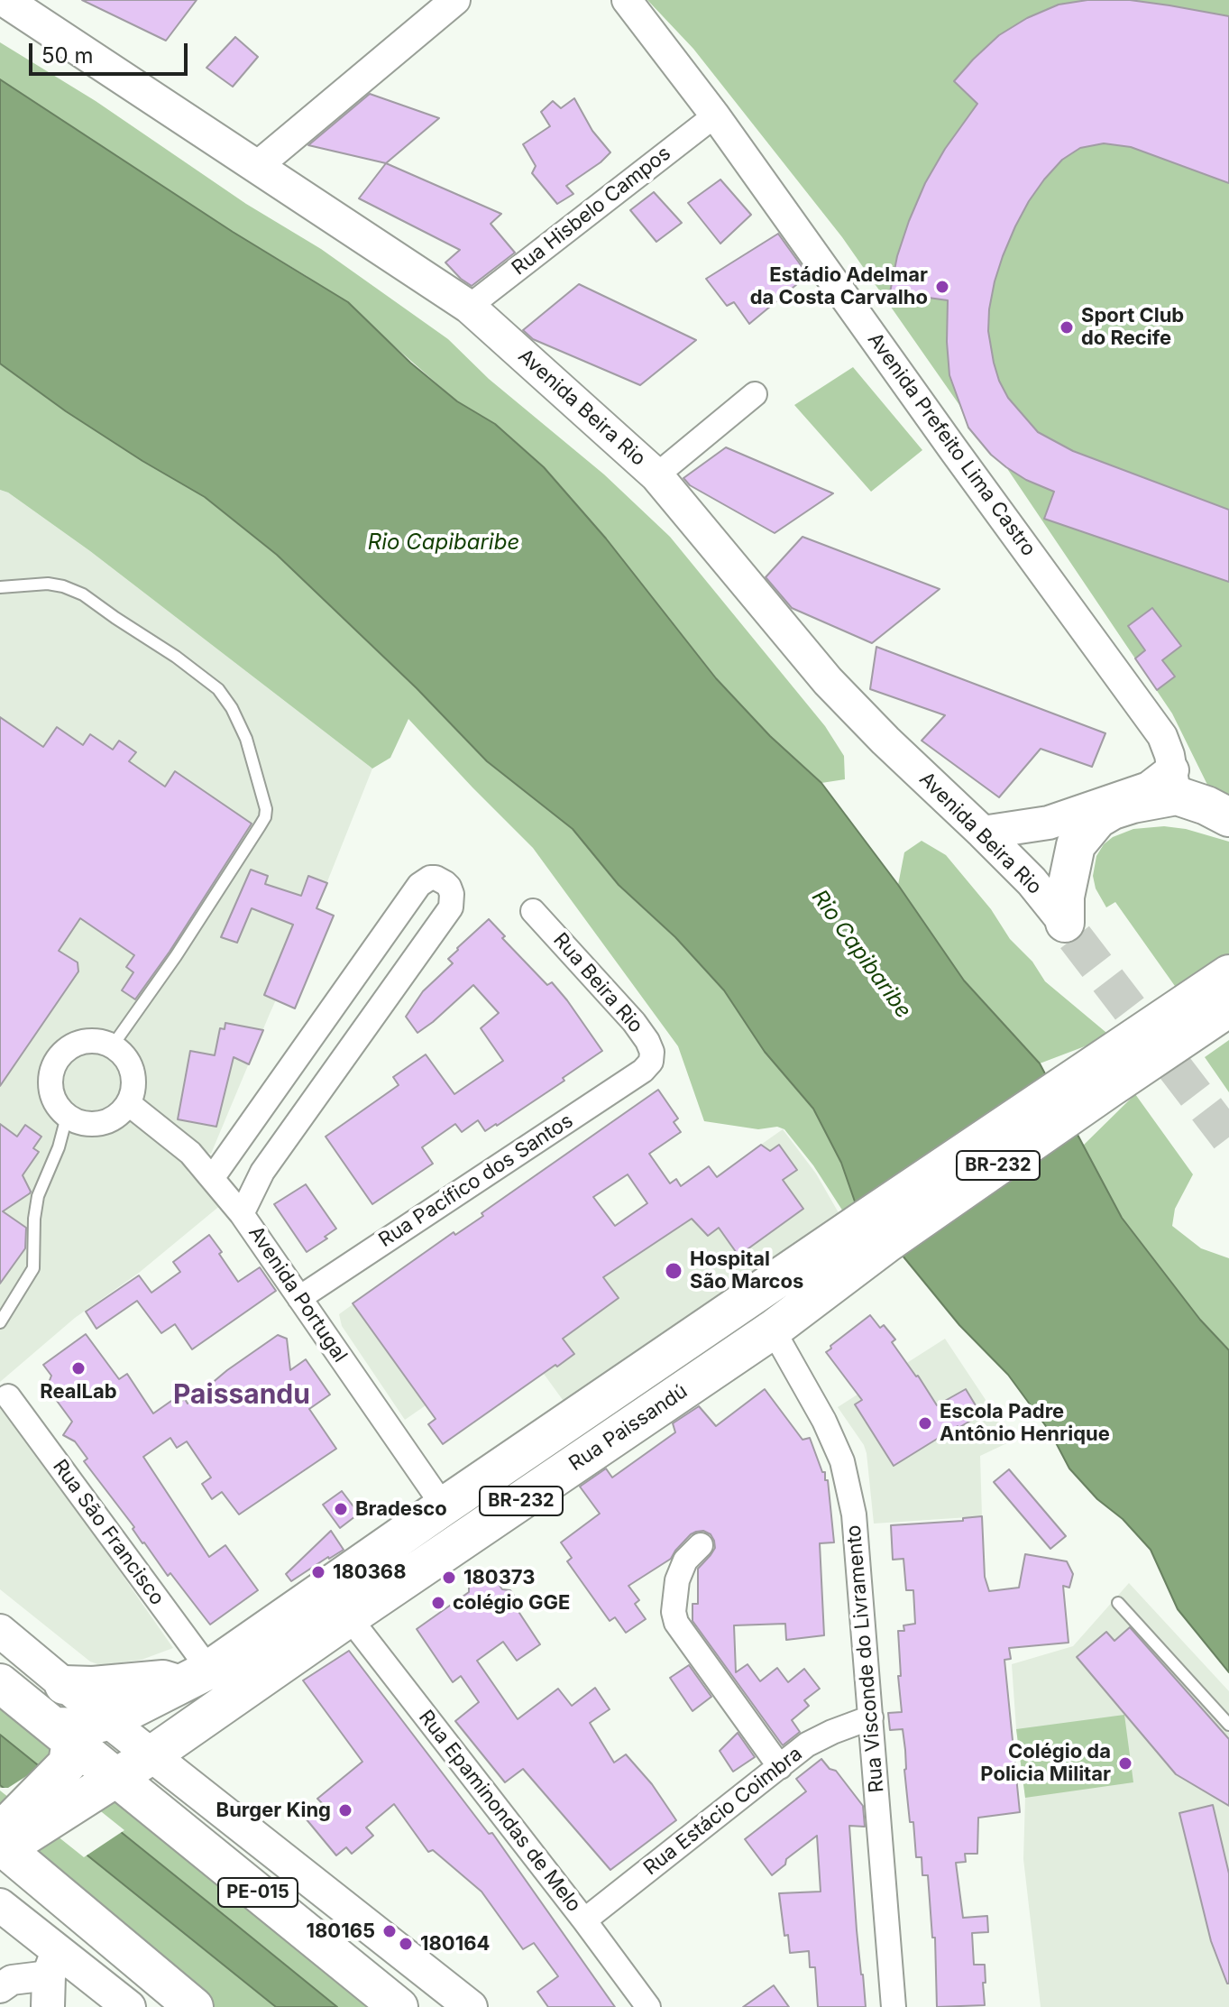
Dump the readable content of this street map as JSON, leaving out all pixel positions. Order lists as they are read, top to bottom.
{
  "streets": {
    "highway": ["BR-232", "Rua Paissandú", "PE-015"],
    "main road": ["Avenida Beira Rio"],
    "street": [
      "Rua Hisbelo Campos",
      "Avenida Prefeito Lima Castro",
      "Rua Beira Rio",
      "Rua Pacífico dos Santos",
      "Avenida Portugal",
      "Rua São Francisco",
      "Rua Visconde do Livramento",
      "Rua Epaminondas de Melo",
      "Rua Estácio Coimbra"
    ]
  },
  "crossings": [
    ["Rua Hisbelo Campos", "Avenida Beira Rio"],
    ["Rua Hisbelo Campos", "Avenida Prefeito Lima Castro"],
    ["Rua Beira Rio", "Rua Pacífico dos Santos"],
    ["BR-232", "Rua Paissandú"],
    ["BR-232", "Rua São Francisco"],
    ["BR-232", "PE-015"],
    ["Rua Pacífico dos Santos", "Avenida Portugal"],
    ["Avenida Portugal", "Rua Paissandú"],
    ["Rua Paissandú", "Rua São Francisco"],
    ["Rua Paissandú", "Rua Visconde do Livramento"],
    ["Rua Paissandú", "Rua Epaminondas de Melo"],
    ["Rua Visconde do Livramento", "Rua Estácio Coimbra"],
    ["Rua Epaminondas de Melo", "Rua Estácio Coimbra"]
  ],
  "districts": ["Paissandu"],
  "water": ["Rio Capibaribe"],
  "places": [
    "Estádio Adelmar da Costa Carvalho",
    "Sport Club do Recife",
    "Hospital São Marcos",
    "RealLab",
    "Escola Padre Antônio Henrique",
    "Bradesco",
    "180368",
    "180373",
    "colégio GGE",
    "Colégio da Policia Militar",
    "Burger King",
    "180165",
    "180164"
  ],
  "scale_bar": "50 m"
}
